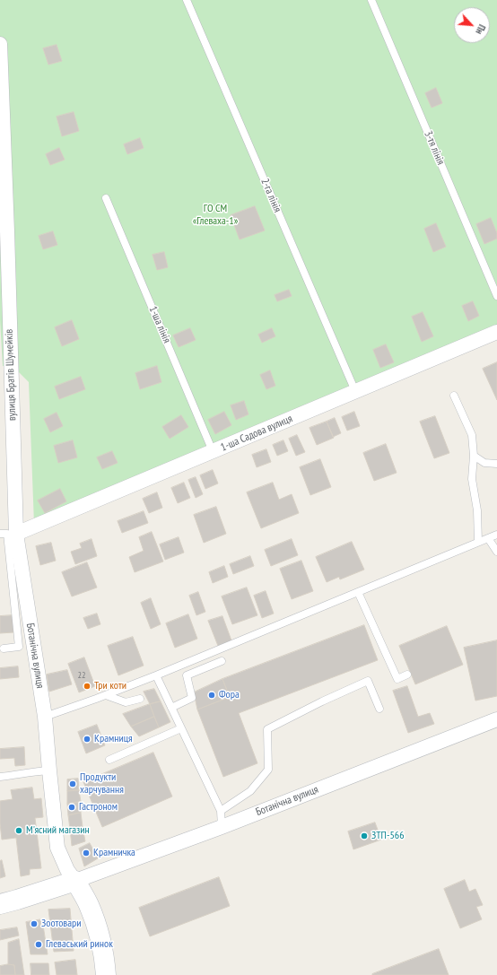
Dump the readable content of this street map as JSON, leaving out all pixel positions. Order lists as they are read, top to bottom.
{
  "streets": {
    "street": ["вулиця Братів Шумейків", "1-ша Садова вулиця", "Ботанічна вулиця"],
    "lane": ["3-тя лінія", "2-га лінія", "1-ша лінія"]
  },
  "crossings": [
    ["2-га лінія", "1-ша Садова вулиця"],
    ["1-ша лінія", "1-ша Садова вулиця"],
    ["вулиця Братів Шумейків", "1-ша Садова вулиця"],
    ["вулиця Братів Шумейків", "Ботанічна вулиця"],
    ["1-ша Садова вулиця", "Ботанічна вулиця"]
  ],
  "parks": ["ГО СМ «Глеваха-1»"],
  "places": [
    "Три коти",
    "Фора",
    "Крамниця",
    "Продукти харчування",
    "Гастроном",
    "М'ясний магазин",
    "ЗТП-566",
    "Крамничка",
    "Зоотовари",
    "Глеваський ринок"
  ],
  "house_numbers": ["22"],
  "north": "bottom right"
}
